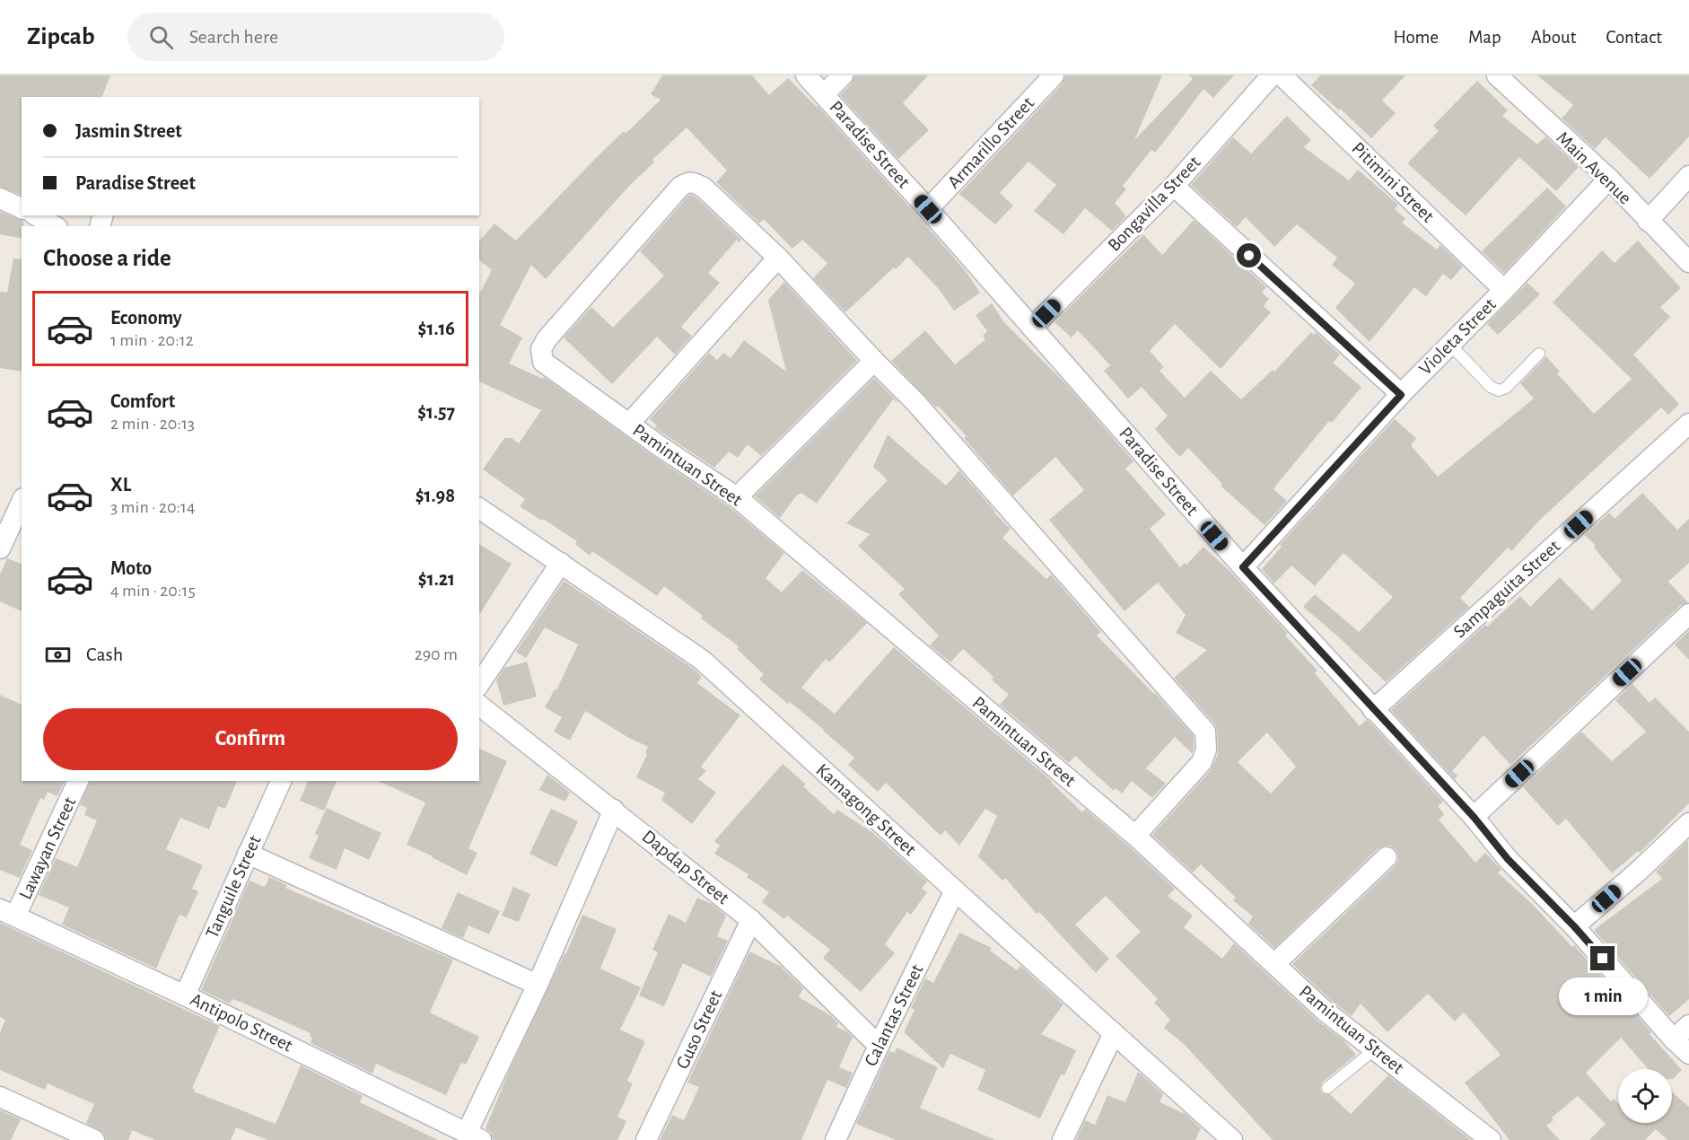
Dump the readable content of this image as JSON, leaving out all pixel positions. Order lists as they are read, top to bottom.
{
  "streets": {
    "street": [
      "Armarillo Street",
      "Paradise Street",
      "Main Avenue",
      "Pitimini Street",
      "Bongavilla Street",
      "Violeta Street",
      "Pamintuan Street",
      "Sampaguita Street",
      "Kamagong Street",
      "Lawayan Street",
      "Dapdap Street",
      "Tanguile Street",
      "Calantas Street",
      "Antipolo Street",
      "Guso Street"
    ]
  },
  "crossings": [
    ["Armarillo Street", "Paradise Street"],
    ["Paradise Street", "Bongavilla Street"],
    ["Paradise Street", "Violeta Street"],
    ["Paradise Street", "Sampaguita Street"],
    ["Main Avenue", "Violeta Street"],
    ["Pitimini Street", "Violeta Street"],
    ["Kamagong Street", "Calantas Street"],
    ["Lawayan Street", "Antipolo Street"],
    ["Dapdap Street", "Calantas Street"],
    ["Dapdap Street", "Guso Street"],
    ["Tanguile Street", "Antipolo Street"]
  ],
  "page": {
    "header": "Zipcab",
    "search": "Search here",
    "nav": [
      "Home",
      "Map",
      "About",
      "Contact"
    ],
    "banner": ["Jasmin Street", "Paradise Street"],
    "heading": "Choose a ride",
    "list": [
      {
        "name": "Economy",
        "note": "1 min · 20:12",
        "value": "$1.16"
      },
      {
        "name": "Comfort",
        "note": "2 min · 20:13",
        "value": "$1.57"
      },
      {
        "name": "XL",
        "note": "3 min · 20:14",
        "value": "$1.98"
      },
      {
        "name": "Moto",
        "note": "4 min · 20:15",
        "value": "$1.21"
      }
    ],
    "pay": ["Cash", "290 m"],
    "buttons": "Confirm",
    "bubble": "1 min"
  }
}
